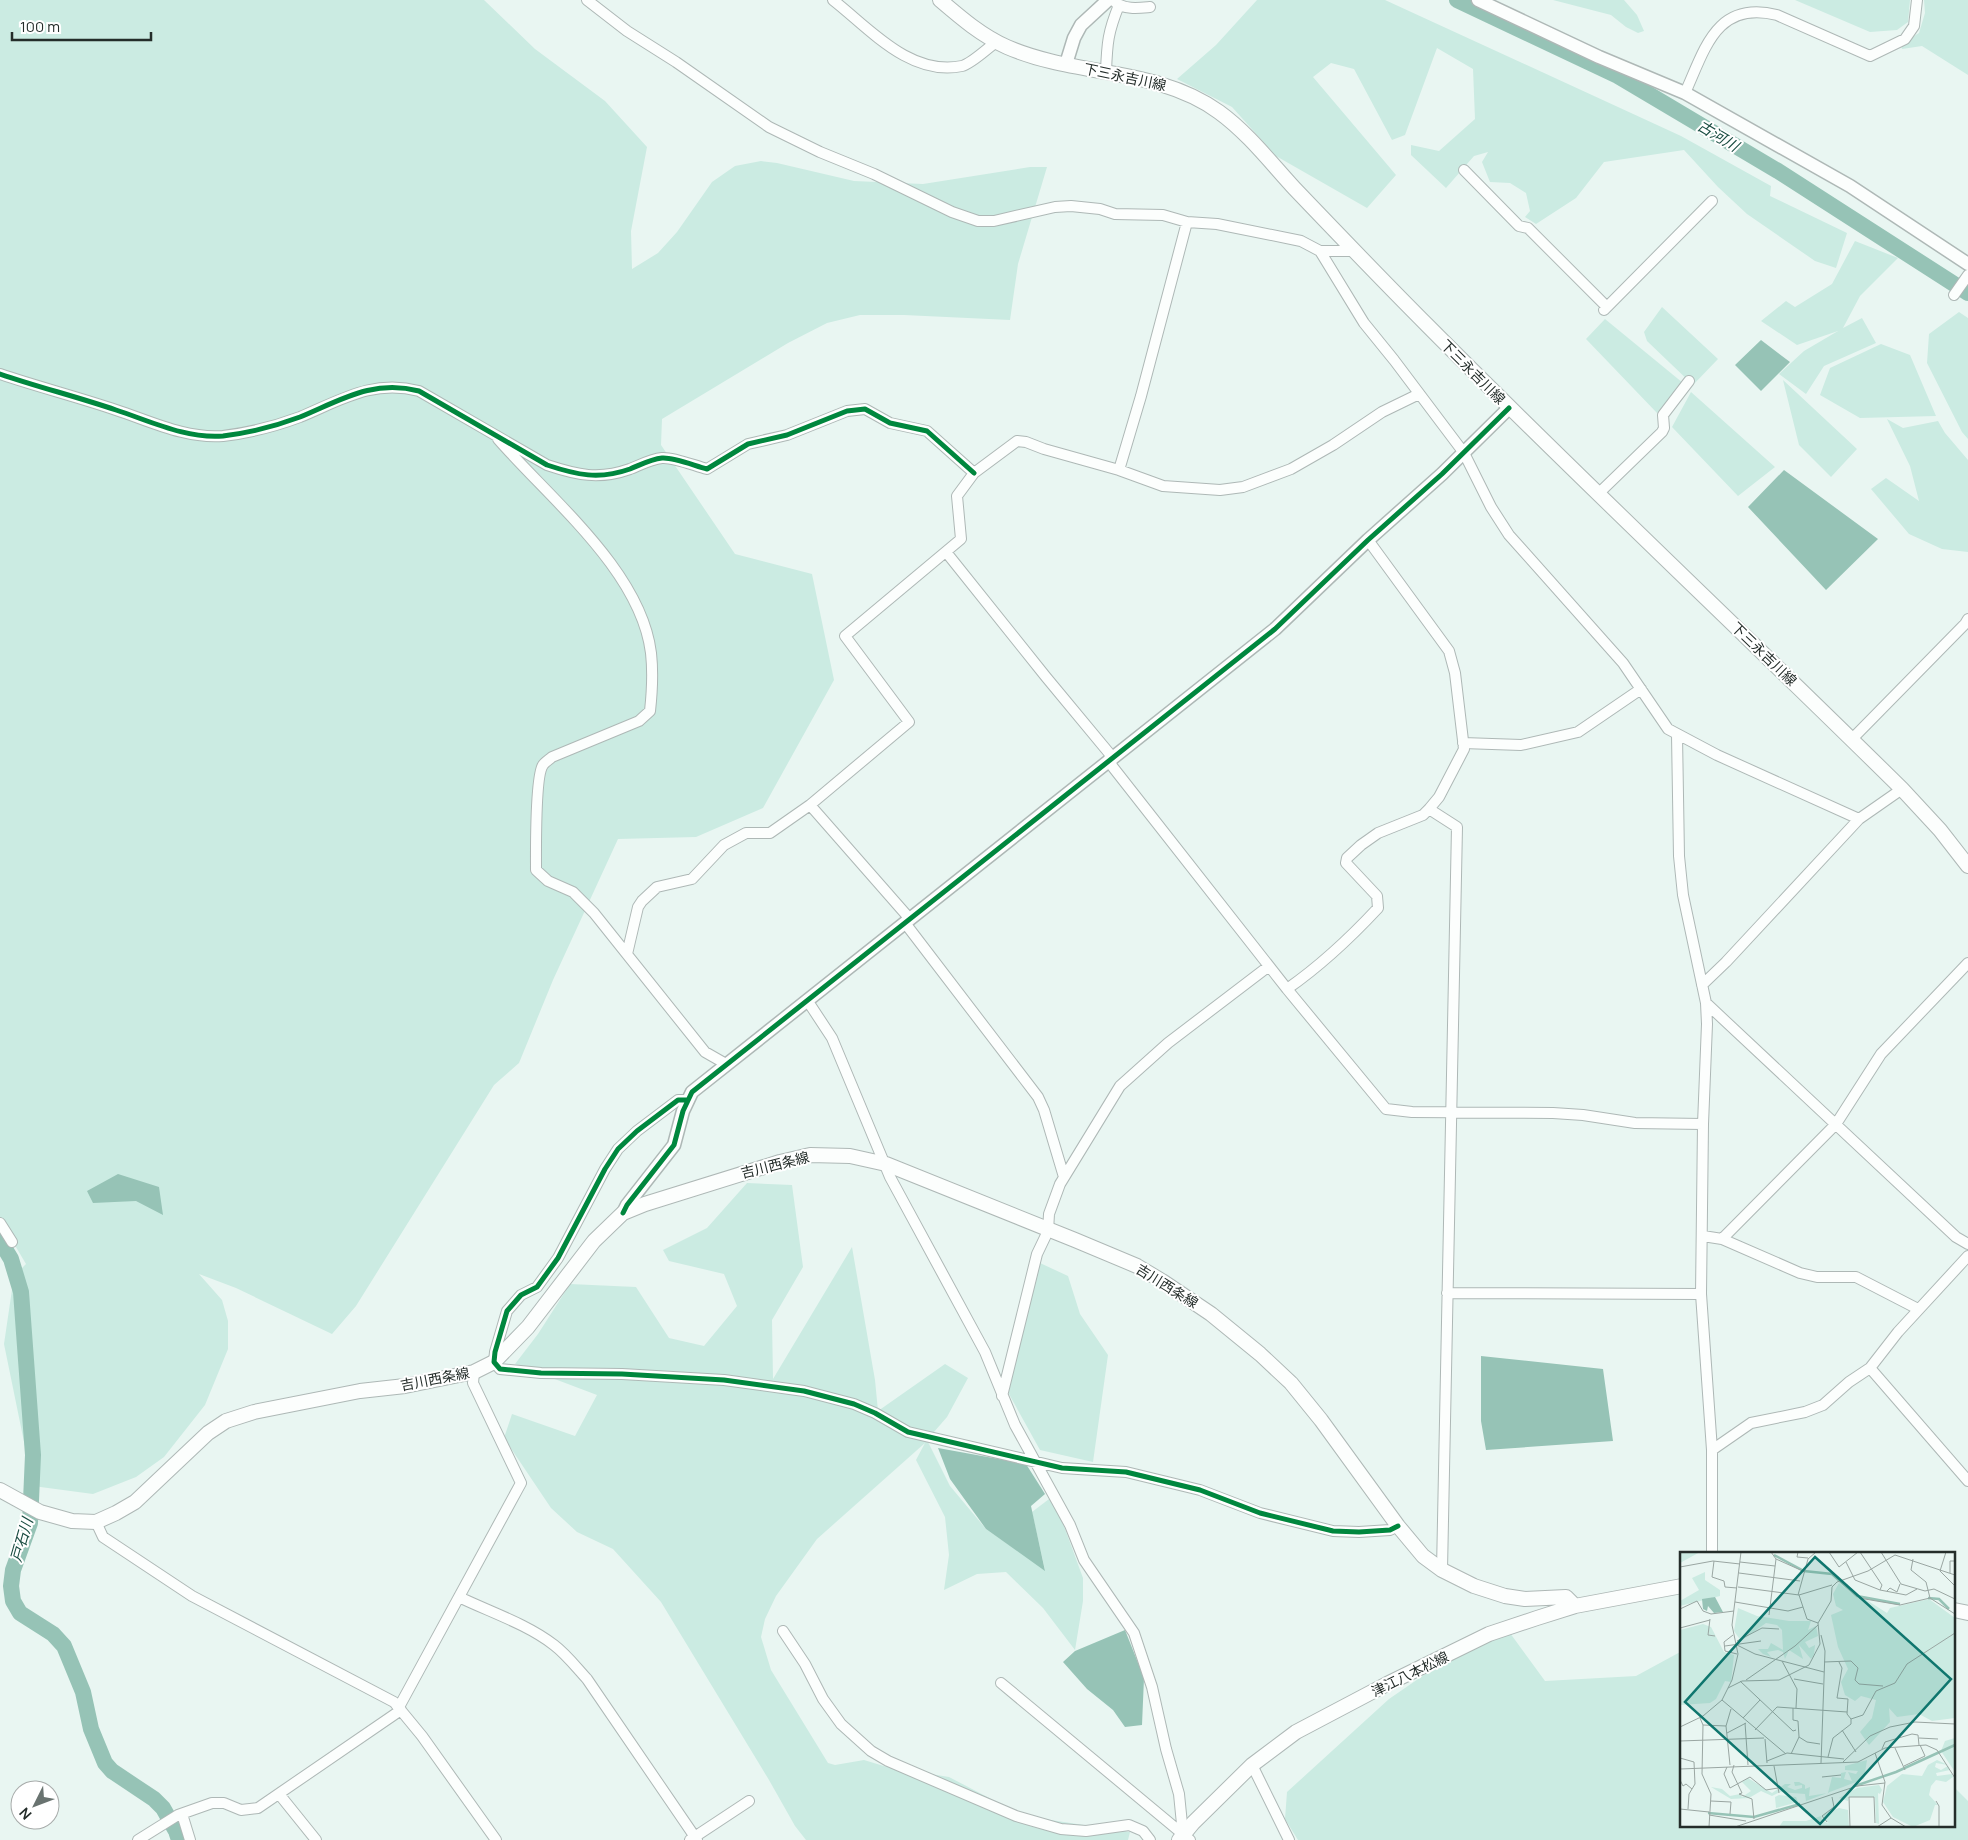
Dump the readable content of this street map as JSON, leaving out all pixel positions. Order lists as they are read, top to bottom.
{
  "streets": {
    "main road": ["下三永吉川線", "吉川西条線", "津江八本松線"]
  },
  "crossings": [
    ["吉川西条線", "津江八本松線"]
  ],
  "water": ["古河川", "戸石川"],
  "scale_bar": "100 m",
  "north": "bottom left"
}
